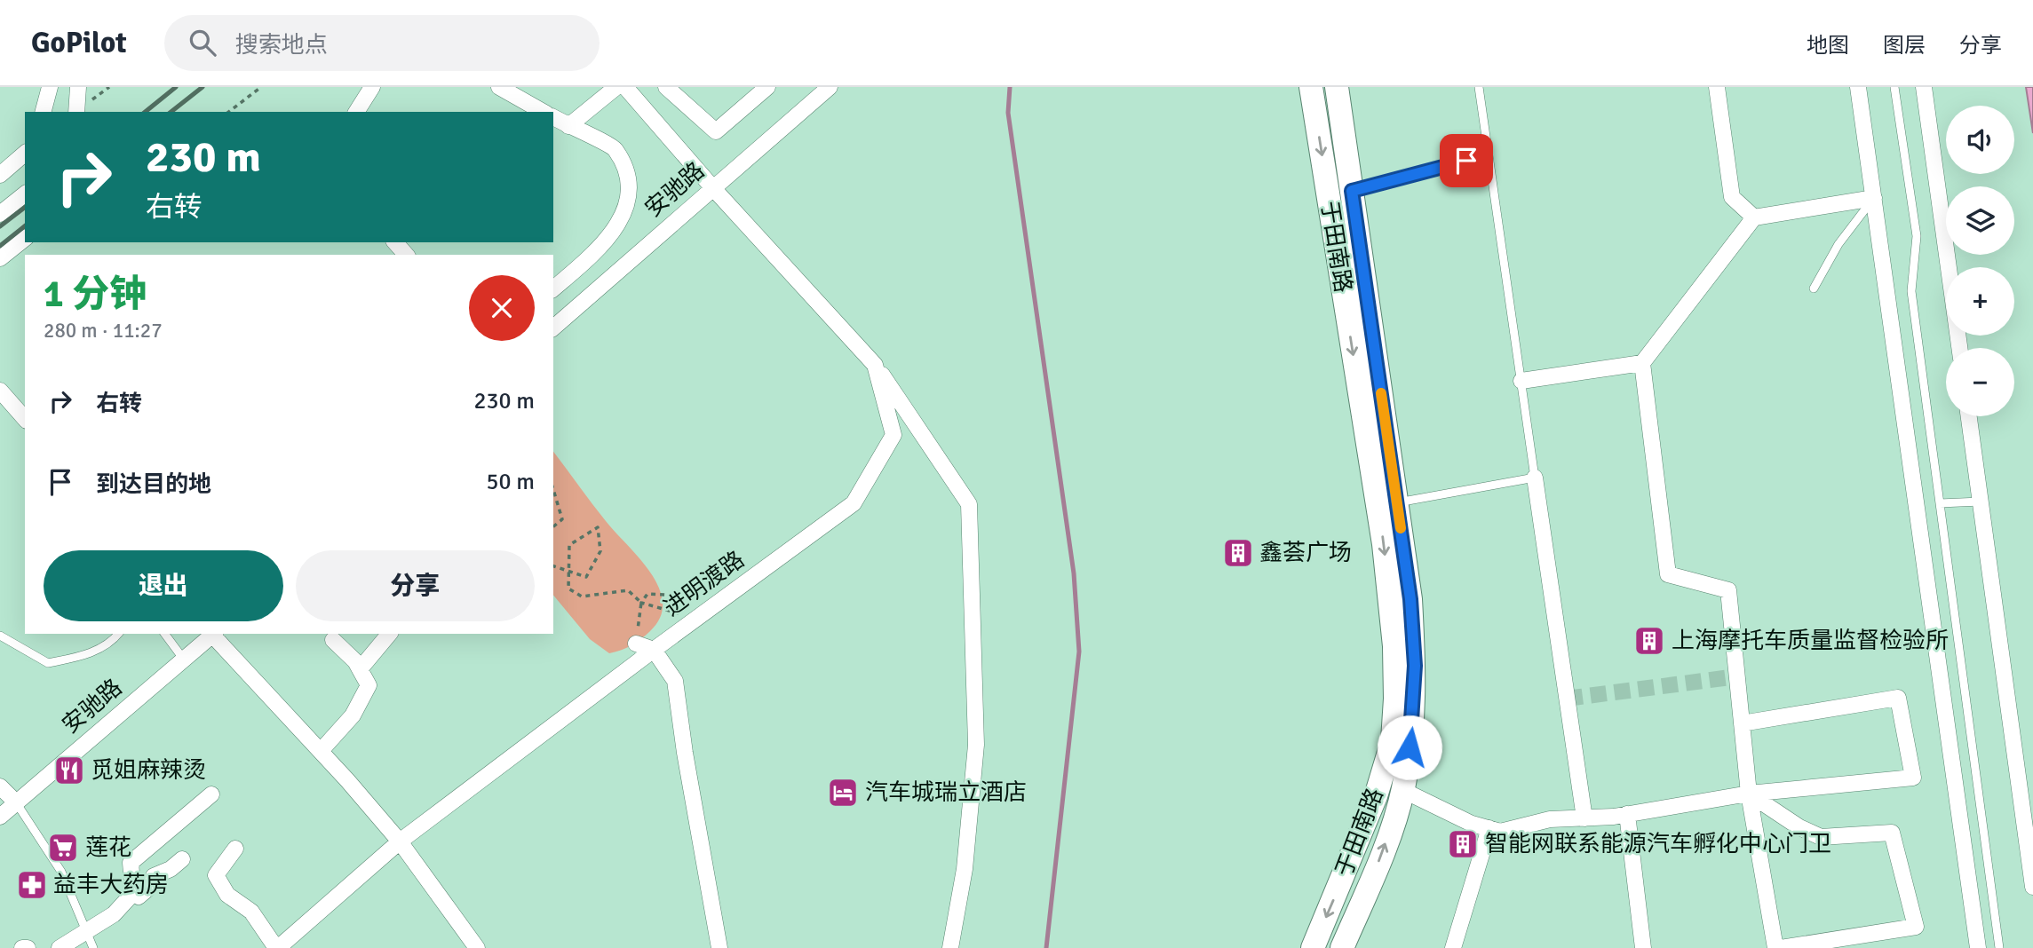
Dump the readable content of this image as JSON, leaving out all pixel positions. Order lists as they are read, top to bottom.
{
  "streets": {
    "street": ["安驰路", "于田南路", "进明渡路"]
  },
  "crossings": [
    ["安驰路", "进明渡路"]
  ],
  "places": {
    "building": ["鑫荟广场", "上海摩托车质量监督检验所", "智能网联系能源汽车孵化中心门卫"],
    "restaurant": ["觅姐麻辣烫"],
    "hotel": ["汽车城瑞立酒店"],
    "supermarket": ["莲花"],
    "pharmacy": ["益丰大药房"]
  },
  "page": {
    "header": "GoPilot",
    "search": "搜索地点",
    "nav": ["地图", "图层", "分享"],
    "map_buttons": ["+", "−"],
    "turn": ["230 m", "右转"],
    "heading": ["1 分钟", "280 m · 11:27"],
    "list": [
      {
        "name": "右转",
        "value": "230 m"
      },
      {
        "name": "到达目的地",
        "value": "50 m"
      }
    ],
    "buttons": ["退出", "分享"]
  }
}
